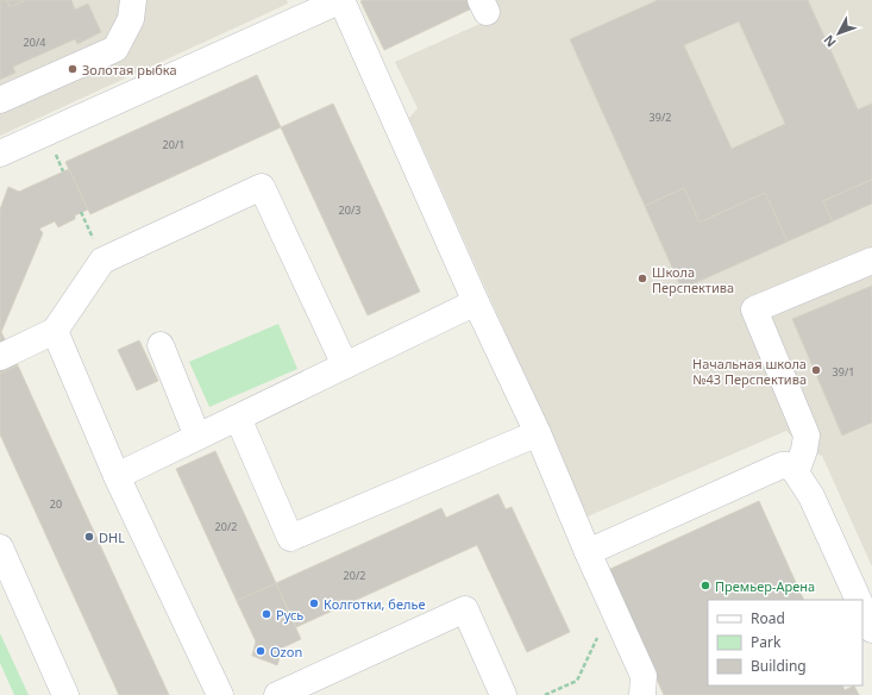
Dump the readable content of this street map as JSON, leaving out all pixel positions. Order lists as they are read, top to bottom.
{
  "places": [
    "Золотая рыбка",
    "Школа Перспектива",
    "Начальная школа №43 Перспектива",
    "DHL",
    "Премьер-Арена",
    "Колготки, белье",
    "Русь",
    "Ozon"
  ],
  "house_numbers": [
    "20/4",
    "39/2",
    "20/1",
    "20/3",
    "39/1",
    "20",
    "20/2",
    "20/2"
  ],
  "legend": ["Road", "Park", "Building"],
  "north": "bottom left"
}
